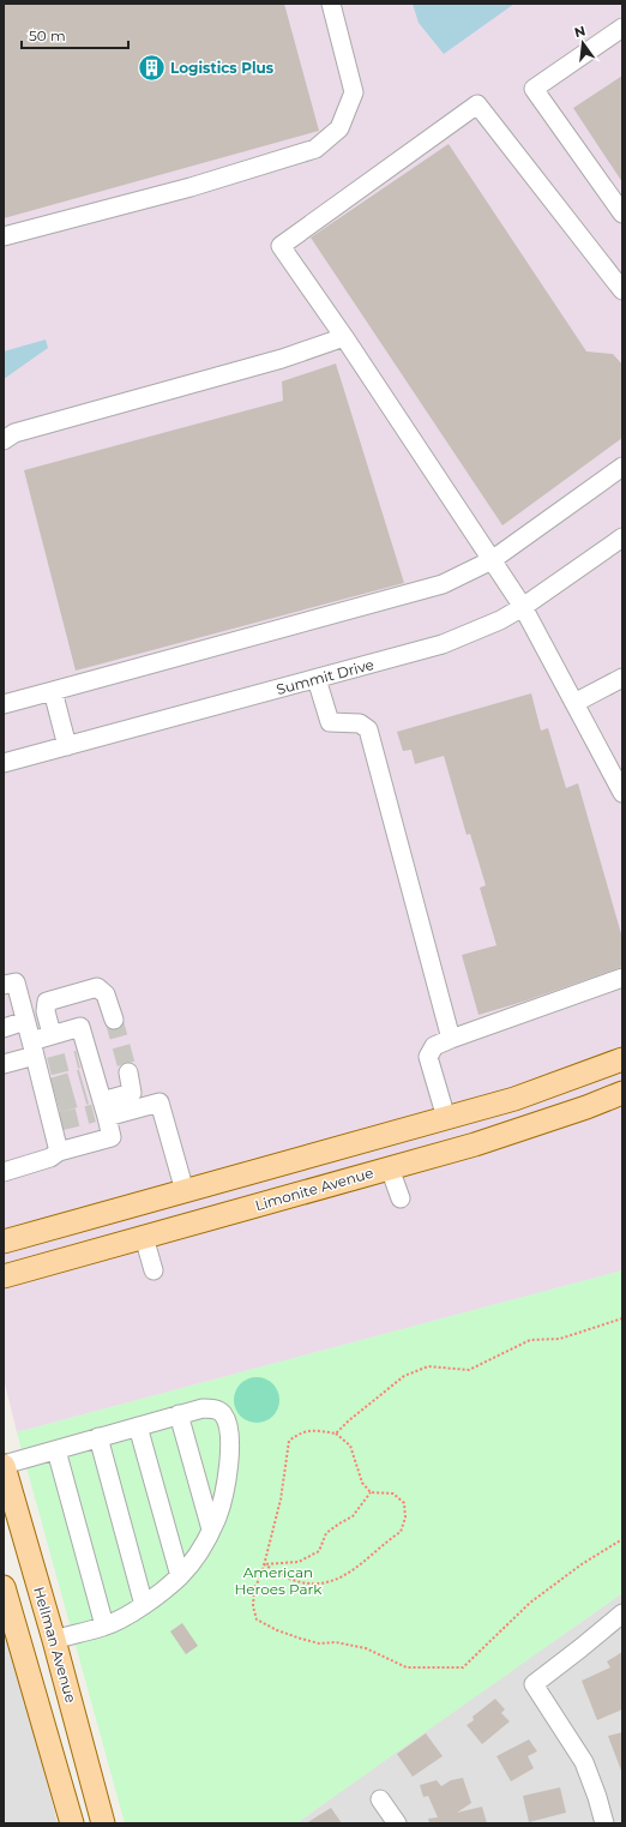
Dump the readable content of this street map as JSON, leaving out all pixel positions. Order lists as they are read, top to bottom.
{
  "streets": {
    "main road": ["Limonite Avenue", "Hellman Avenue"],
    "street": ["Summit Drive"]
  },
  "parks": ["American Heroes Park"],
  "places": {
    "building": ["Logistics Plus"]
  },
  "scale_bar": "50 m",
  "north": "top"
}
